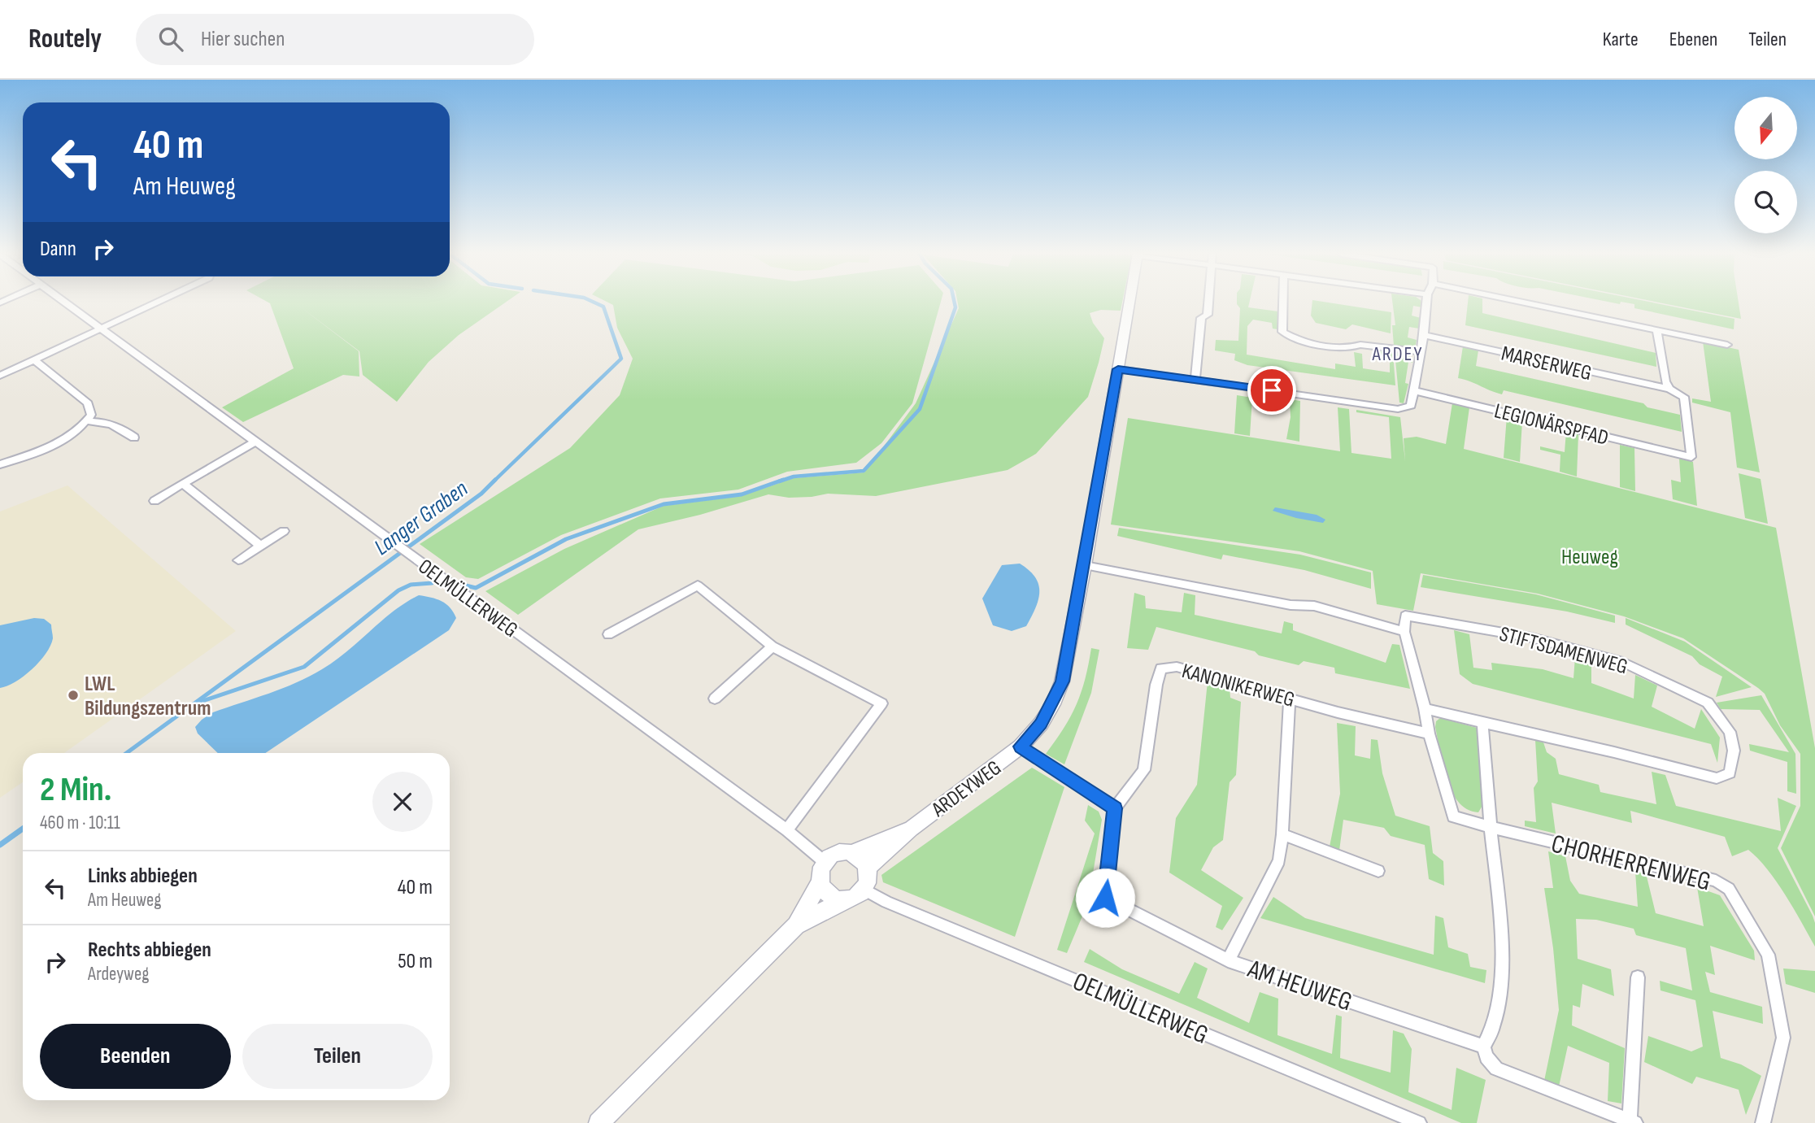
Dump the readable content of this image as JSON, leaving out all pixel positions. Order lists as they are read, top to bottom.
{
  "streets": {
    "main road": ["ARDEYWEG"],
    "street": [
      "MARSERWEG",
      "LEGIONÄRSPFAD",
      "OELMÜLLERWEG",
      "STIFTSDAMENWEG",
      "KANONIKERWEG",
      "CHORHERRENWEG",
      "AM HEUWEG"
    ]
  },
  "crossings": [
    ["MARSERWEG", "LEGIONÄRSPFAD"],
    ["OELMÜLLERWEG", "ARDEYWEG"],
    ["KANONIKERWEG", "AM HEUWEG"]
  ],
  "districts": ["ARDEY"],
  "water": ["Langer Graben"],
  "parks": ["Heuweg"],
  "places": ["LWL Bildungszentrum"],
  "north": "bottom",
  "page": {
    "header": "Routely",
    "search": "Hier suchen",
    "nav": ["Karte", "Ebenen", "Teilen"],
    "turn": ["40 m", "Am Heuweg"],
    "then": "Dann",
    "heading": ["2 Min.", "460 m · 10:11"],
    "list": [
      {
        "name": "Links abbiegen",
        "note": "Am Heuweg",
        "value": "40 m"
      },
      {
        "name": "Rechts abbiegen",
        "note": "Ardeyweg",
        "value": "50 m"
      }
    ],
    "buttons": ["Beenden", "Teilen"]
  }
}
